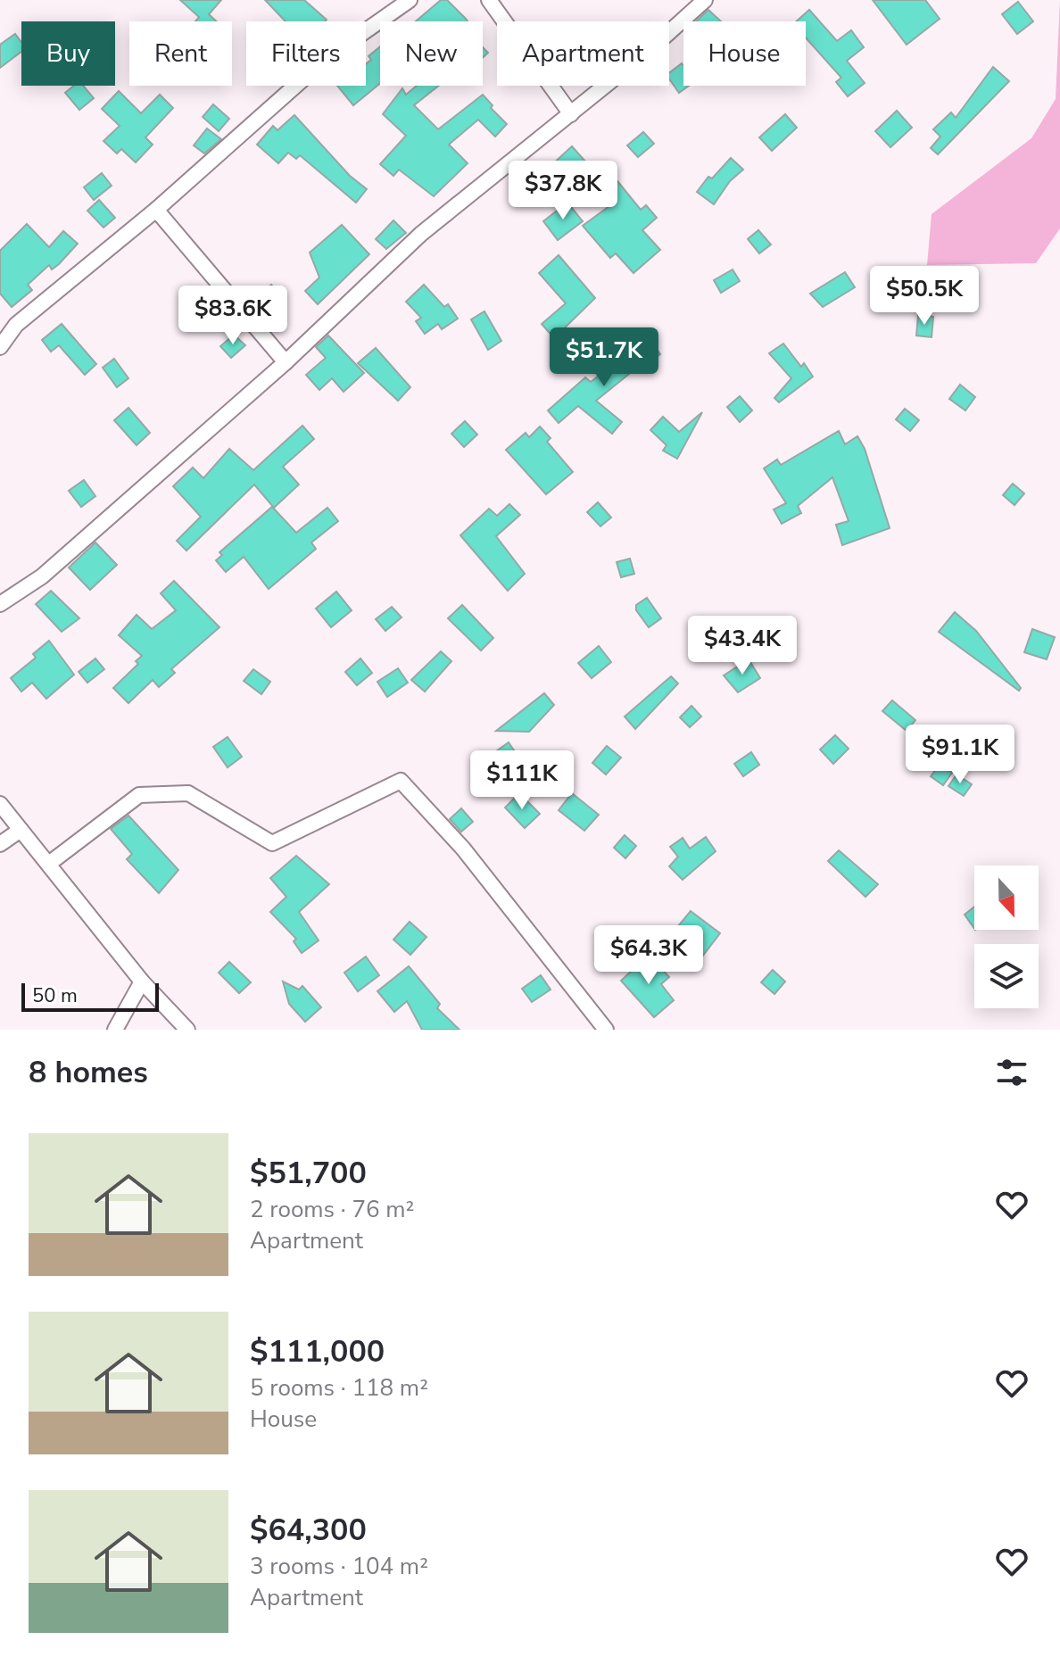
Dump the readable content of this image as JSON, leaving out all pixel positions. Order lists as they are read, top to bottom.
{
  "scale_bar": "50 m",
  "north": "bottom",
  "page": {
    "chip": [
      "Buy",
      "Rent",
      "Filters",
      "New",
      "Apartment",
      "House"
    ],
    "price": [
      "$37.8K",
      "$50.5K",
      "$83.6K",
      "$51.7K",
      "$43.4K",
      "$91.1K",
      "$111K",
      "$64.3K"
    ],
    "scale": "50 m",
    "heading": "8 homes",
    "list": [
      {
        "name": "$51,700",
        "note": "2 rooms · 76 m² · Apartment"
      },
      {
        "name": "$111,000",
        "note": "5 rooms · 118 m² · House"
      },
      {
        "name": "$64,300",
        "note": "3 rooms · 104 m² · Apartment"
      }
    ]
  }
}
